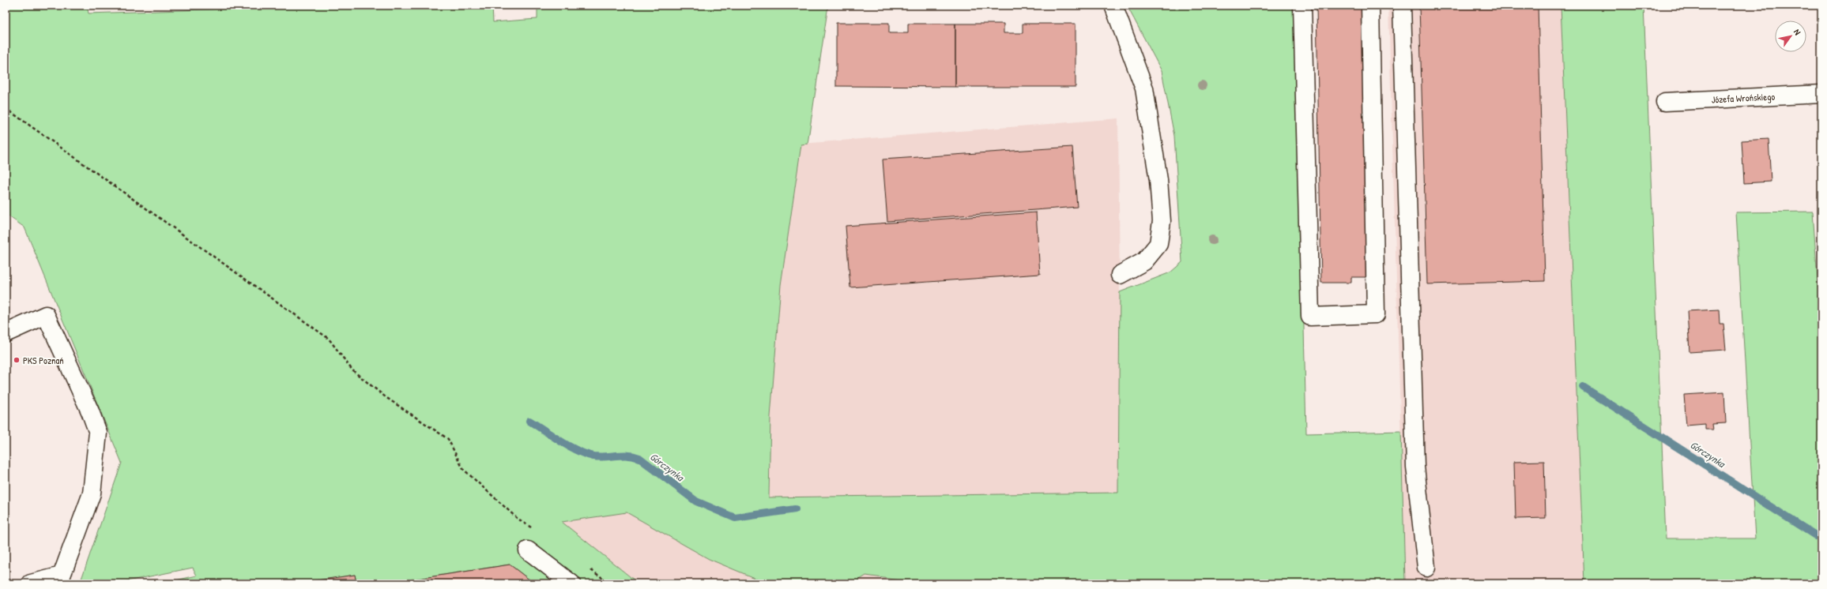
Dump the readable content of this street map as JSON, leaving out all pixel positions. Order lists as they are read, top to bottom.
{
  "streets": {
    "street": ["Józefa Wrońskiego"]
  },
  "water": ["Górczynka"],
  "places": ["PKS Poznań"],
  "north": "top right"
}
